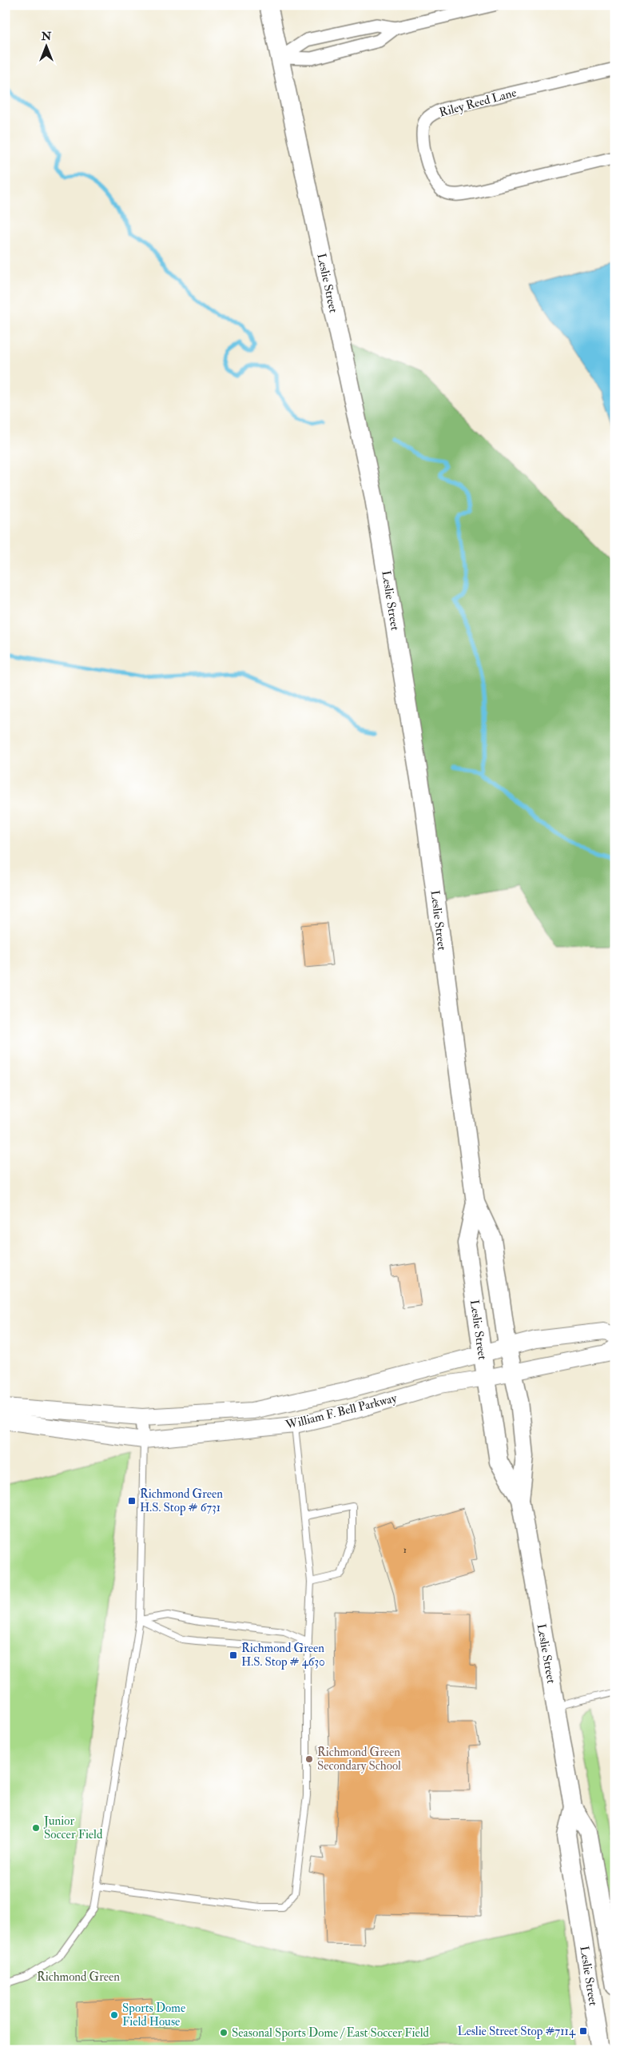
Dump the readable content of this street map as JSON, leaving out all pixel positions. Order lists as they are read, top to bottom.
{
  "streets": {
    "main road": ["Leslie Street"],
    "street": ["Riley Reed Lane", "William F. Bell Parkway"]
  },
  "crossings": [
    ["Leslie Street", "William F. Bell Parkway"]
  ],
  "parks": ["Richmond Green"],
  "places": {
    "transit": ["Richmond Green H.S. Stop # 6731", "Richmond Green H.S. Stop # 4630", "Leslie Street Stop #7114"],
    "other": [
      "Richmond Green Secondary School",
      "Junior Soccer Field",
      "Sports Dome Field House",
      "Seasonal Sports Dome / East Soccer Field"
    ]
  },
  "house_numbers": ["1"],
  "north": "top"
}
